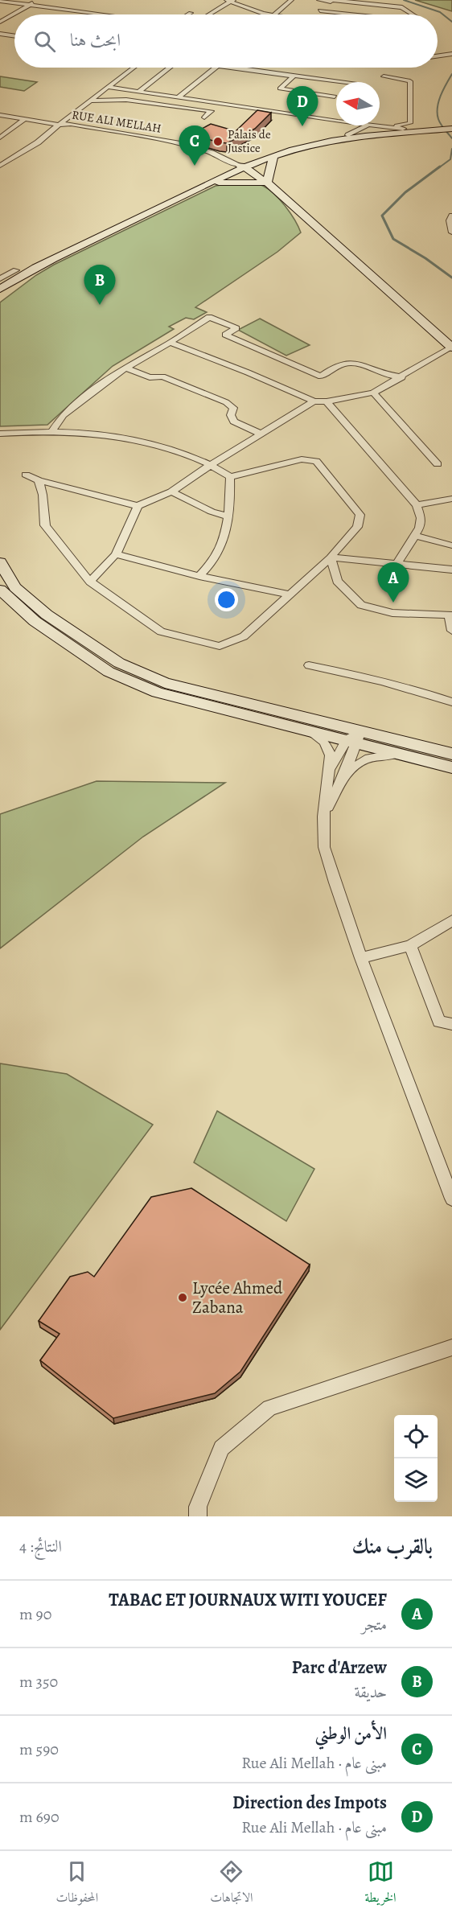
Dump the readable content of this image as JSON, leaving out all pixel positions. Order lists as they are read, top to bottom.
{
  "streets": {
    "street": ["RUE ALI MELLAH"]
  },
  "places": ["Palais de Justice", "Lycée Ahmed Zabana"],
  "north": "left",
  "page": {
    "search": "ابحث هنا",
    "pins": [
      "D",
      "C",
      "B",
      "A"
    ],
    "heading": ["بالقرب منك", "النتائج: 4"],
    "list": [
      {
        "mark": "A",
        "name": "TABAC ET JOURNAUX WITI YOUCEF",
        "note": "متجر",
        "value": "90 m"
      },
      {
        "mark": "B",
        "name": "Parc d'Arzew",
        "note": "حديقة",
        "value": "350 m"
      },
      {
        "mark": "C",
        "name": "الأمن الوطني",
        "note": "مبنى عام · Rue Ali Mellah",
        "value": "590 m"
      },
      {
        "mark": "D",
        "name": "Direction des Impots",
        "note": "مبنى عام · Rue Ali Mellah",
        "value": "690 m"
      }
    ],
    "nav": ["الخريطة", "الاتجاهات", "المحفوظات"]
  }
}
